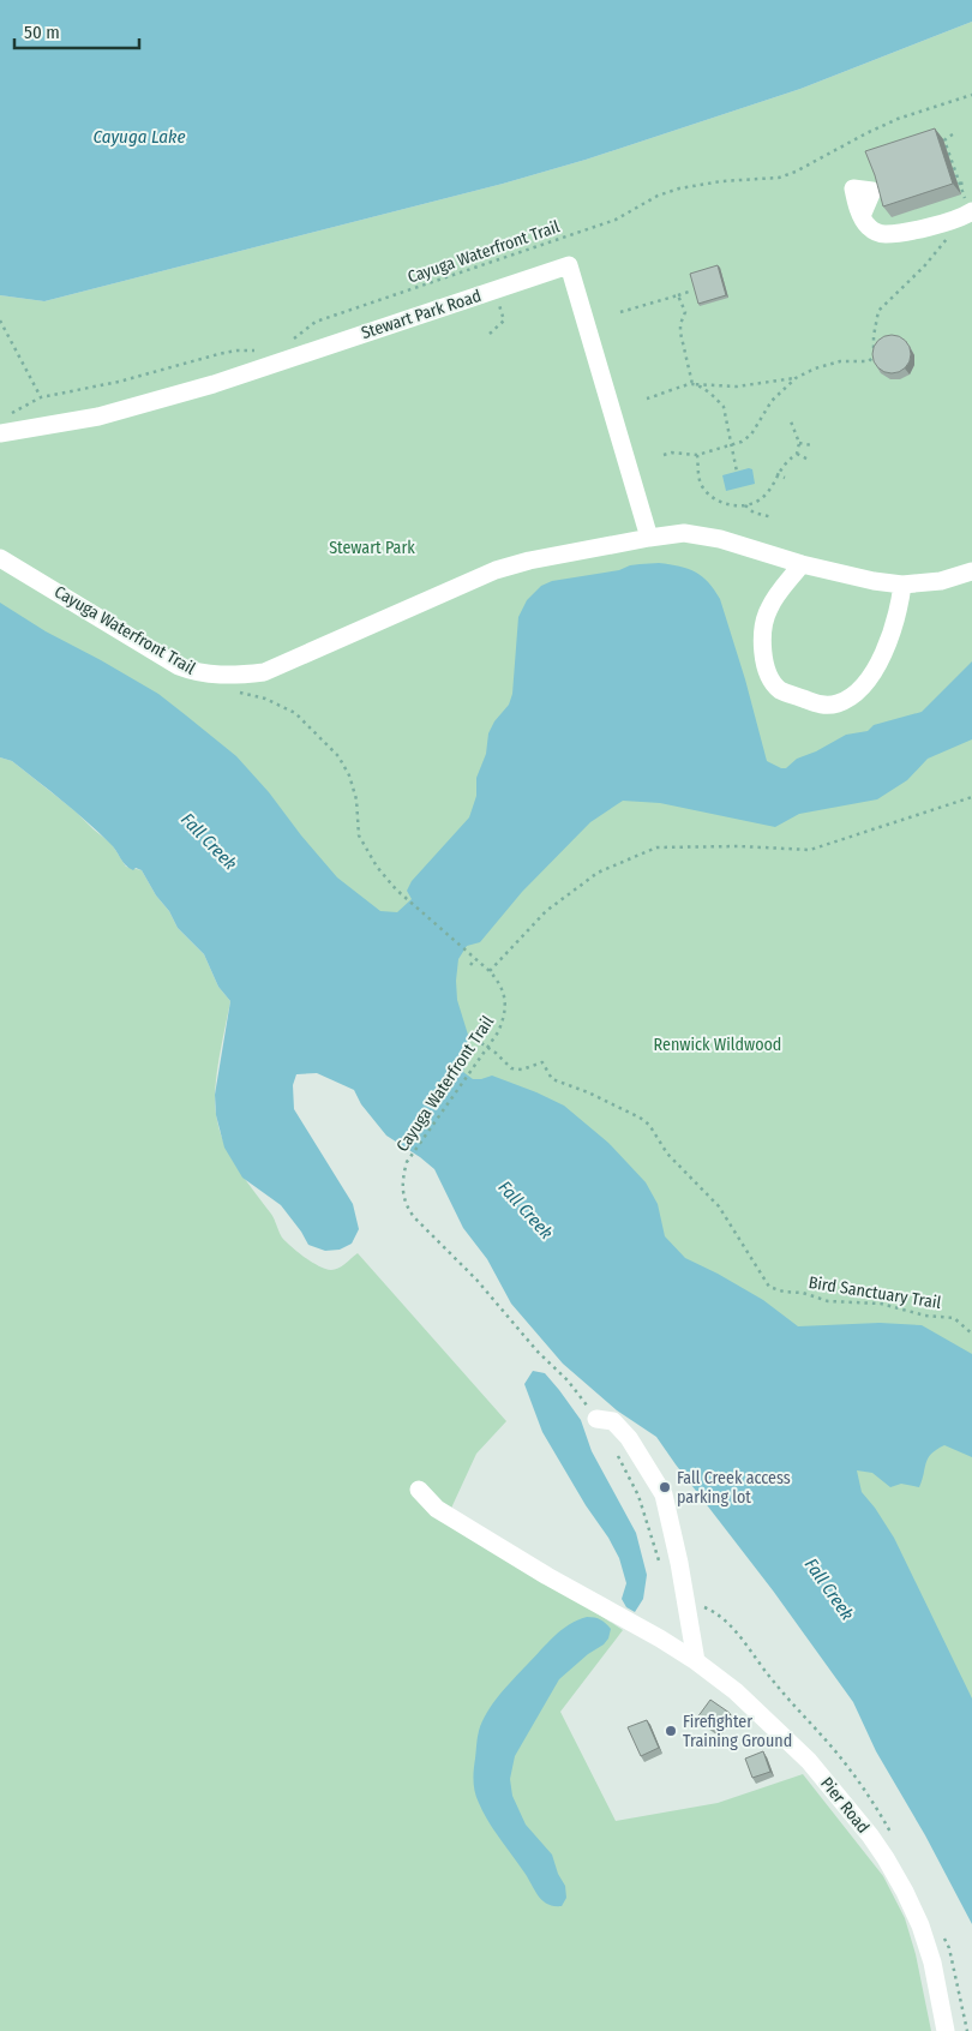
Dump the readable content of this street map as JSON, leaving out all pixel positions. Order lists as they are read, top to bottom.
{
  "streets": {
    "street": ["Stewart Park Road", "Pier Road"],
    "path": ["Cayuga Waterfront Trail", "Bird Sanctuary Trail"]
  },
  "crossings": [
    ["Cayuga Waterfront Trail", "Bird Sanctuary Trail"]
  ],
  "water": ["Cayuga Lake", "Fall Creek"],
  "parks": ["Stewart Park", "Renwick Wildwood"],
  "places": ["Fall Creek access parking lot", "Firefighter Training Ground"],
  "scale_bar": "50 m"
}
